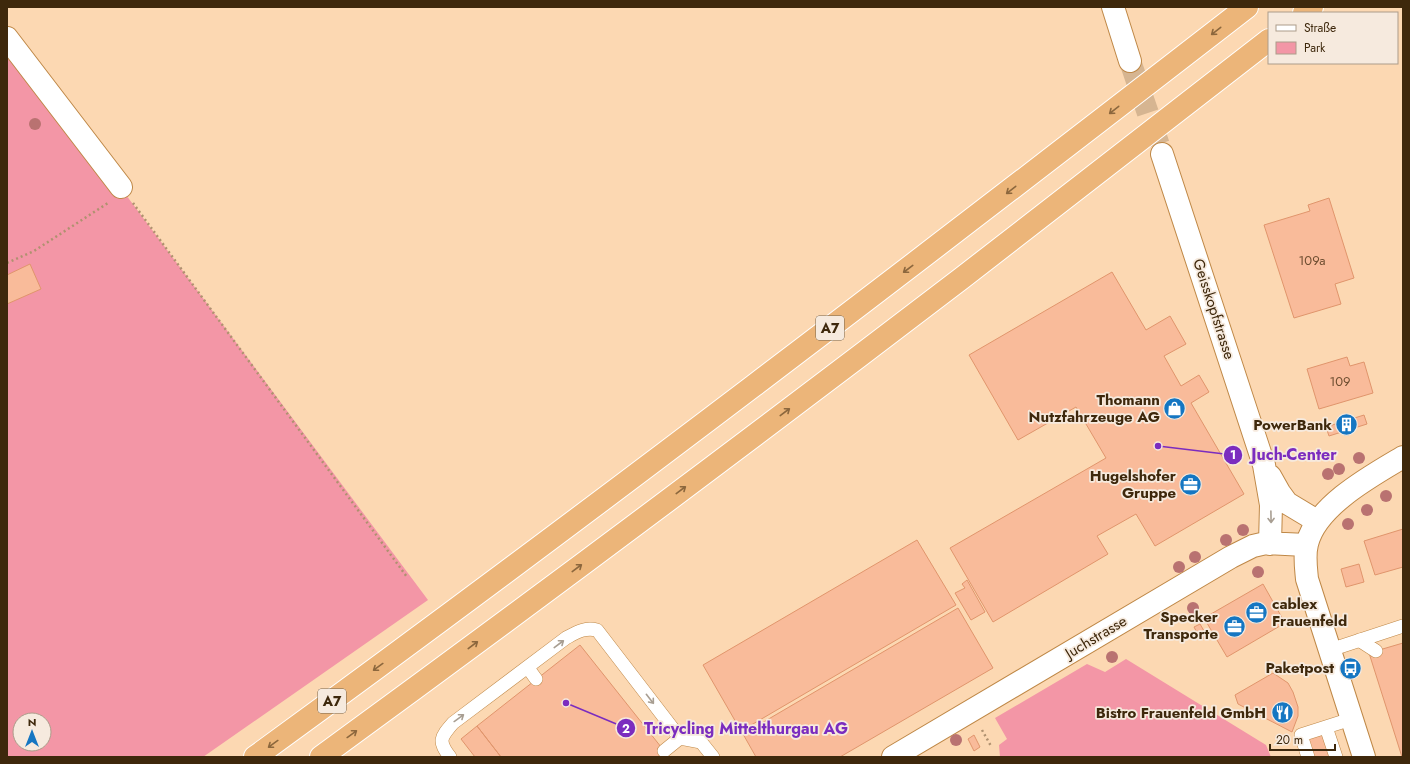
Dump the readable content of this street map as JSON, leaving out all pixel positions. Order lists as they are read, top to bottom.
{
  "streets": {
    "highway": ["A7"],
    "street": ["Geisskopfstrasse", "Juchstrasse"]
  },
  "crossings": [
    ["Geisskopfstrasse", "Juchstrasse"]
  ],
  "places": {
    "shop": ["Thomann Nutzfahrzeuge AG"],
    "building": ["PowerBank"],
    "other": ["Juch-Center", "Tricycling Mittelthurgau AG"],
    "office": ["Hugelshofer Gruppe", "cablex Frauenfeld", "Specker Transporte"],
    "bus stop": ["Paketpost"],
    "restaurant": ["Bistro Frauenfeld GmbH"]
  },
  "house_numbers": ["109a", "109"],
  "legend": ["Straße", "Park"],
  "scale_bar": "20 m",
  "north": "top"
}
